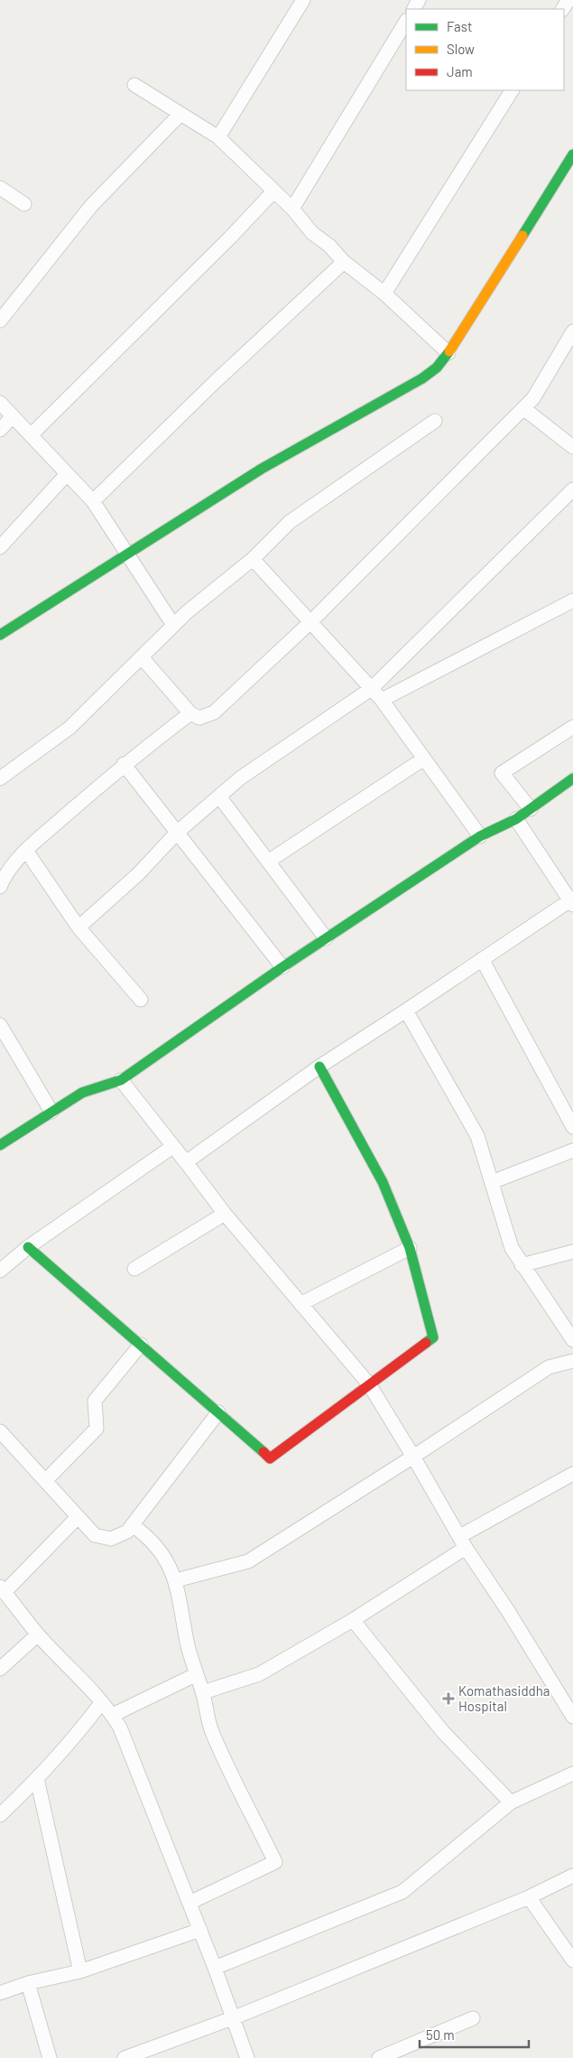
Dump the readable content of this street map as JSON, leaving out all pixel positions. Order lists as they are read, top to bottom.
{
  "places": {
    "health": ["Komathasiddha Hospital"]
  },
  "legend": ["Fast", "Slow", "Jam"],
  "scale_bar": "50 m"
}
